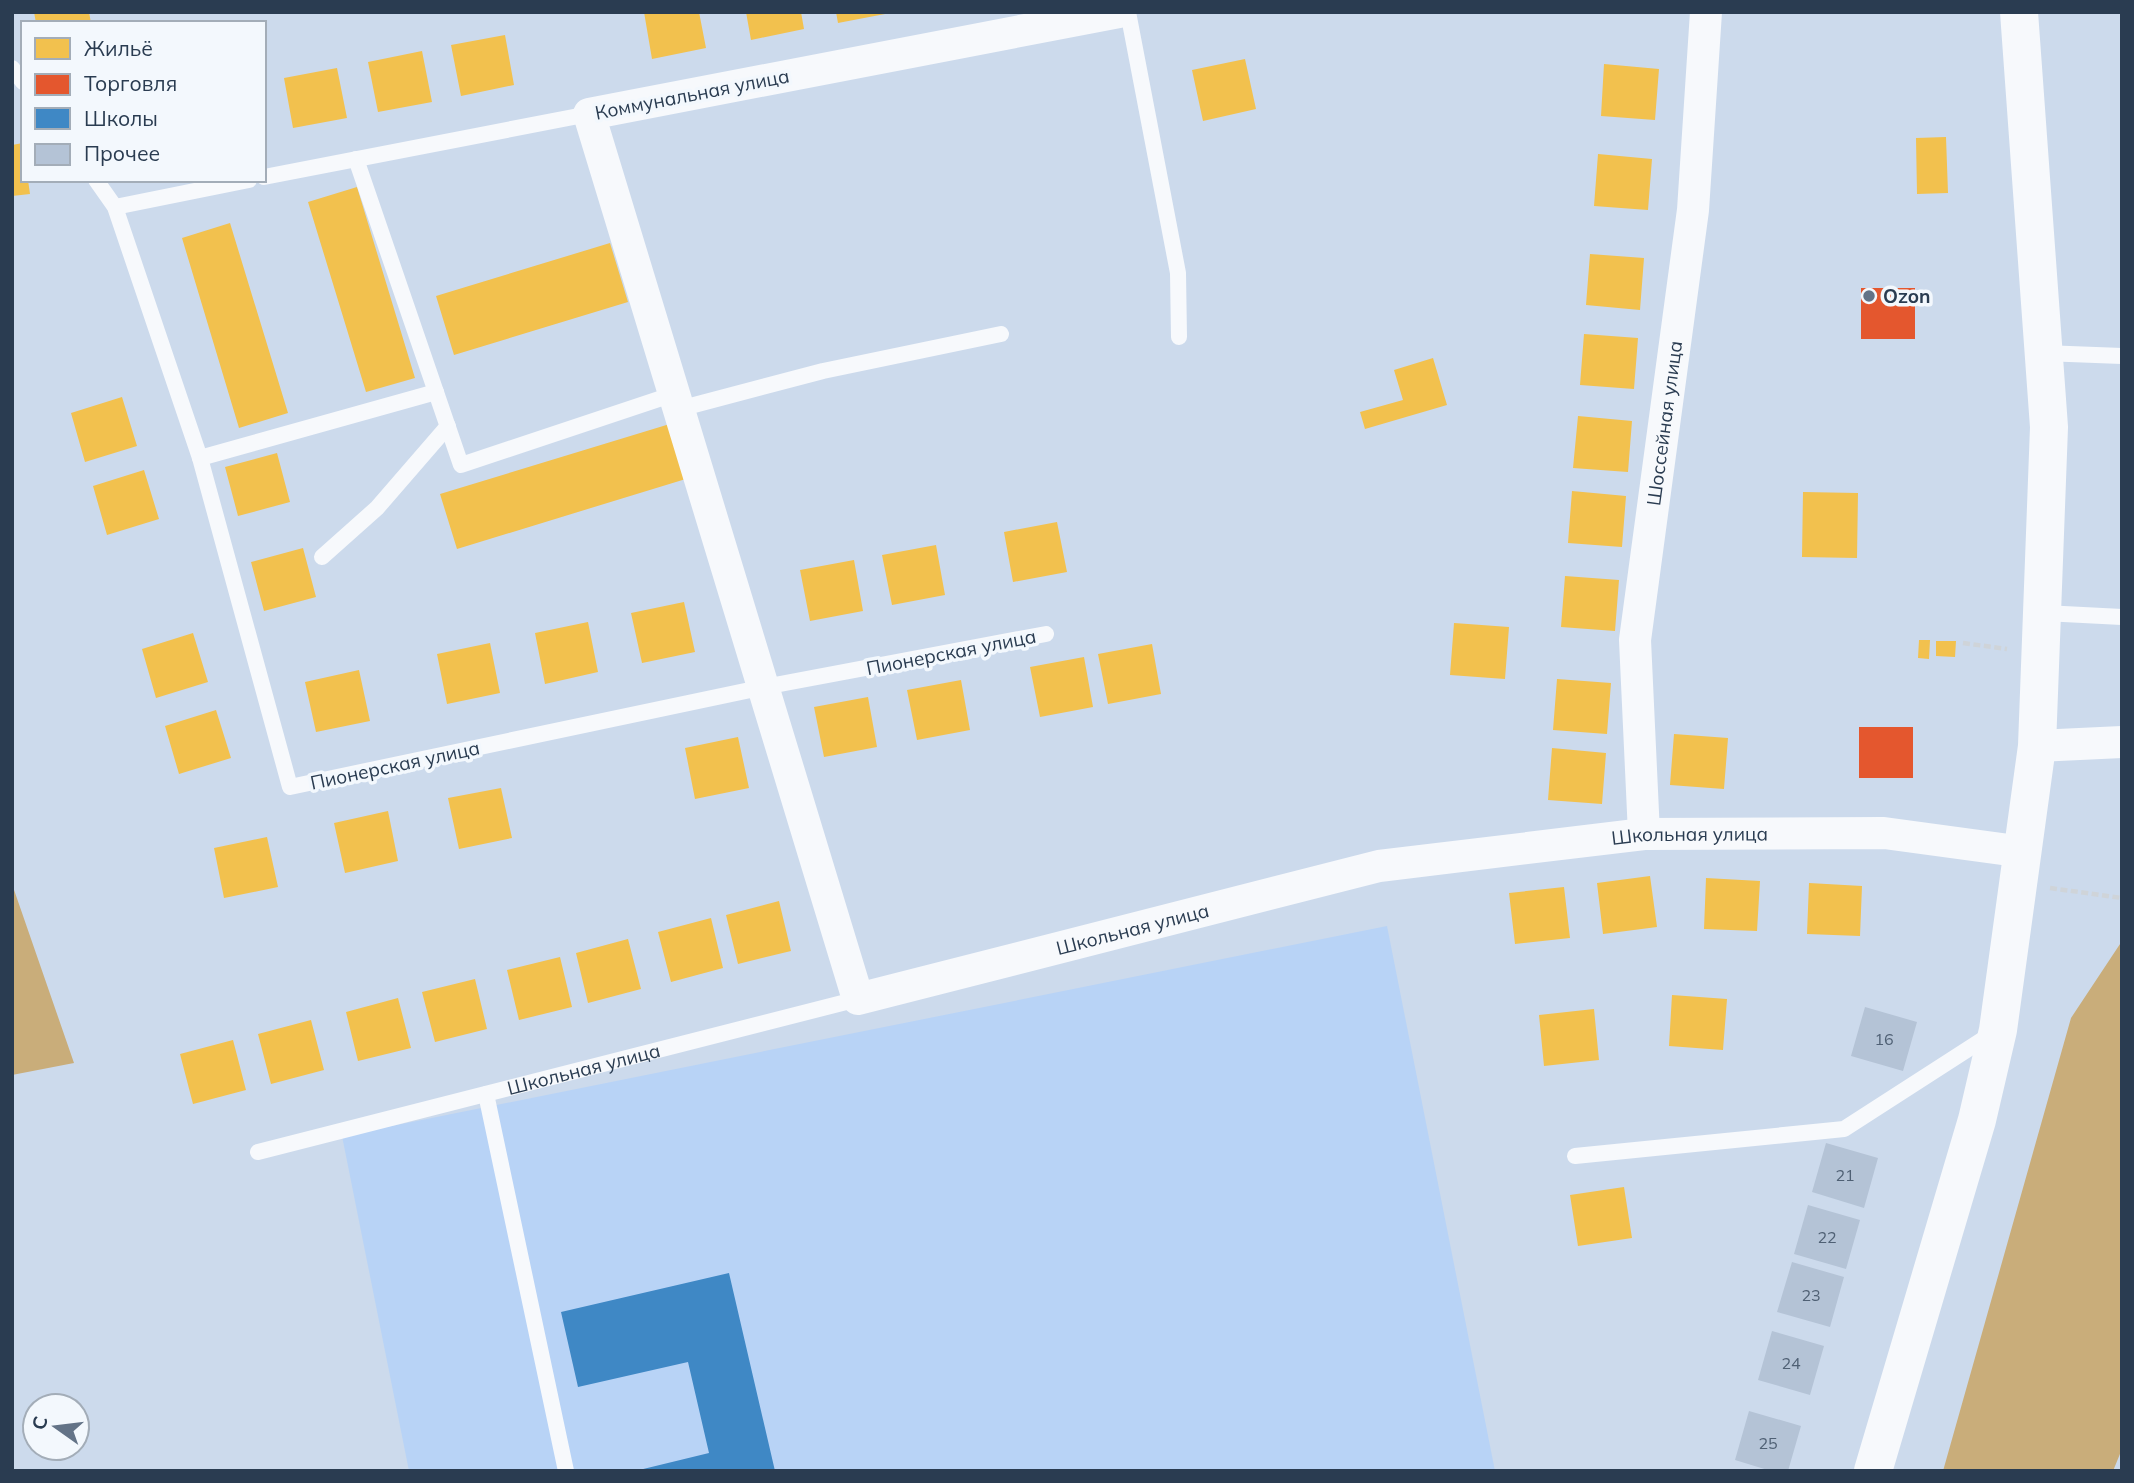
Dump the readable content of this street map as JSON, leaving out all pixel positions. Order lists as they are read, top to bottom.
{
  "streets": {
    "street": ["Коммунальная улица", "Шоссейная улица", "Школьная улица"],
    "lane": ["Пионерская улица"]
  },
  "crossings": [
    ["Шоссейная улица", "Школьная улица"]
  ],
  "places": ["Ozon"],
  "house_numbers": [
    "16",
    "21",
    "22",
    "23",
    "24",
    "25"
  ],
  "legend": [
    "Жильё",
    "Торговля",
    "Школы",
    "Прочее"
  ],
  "north": "left"
}
